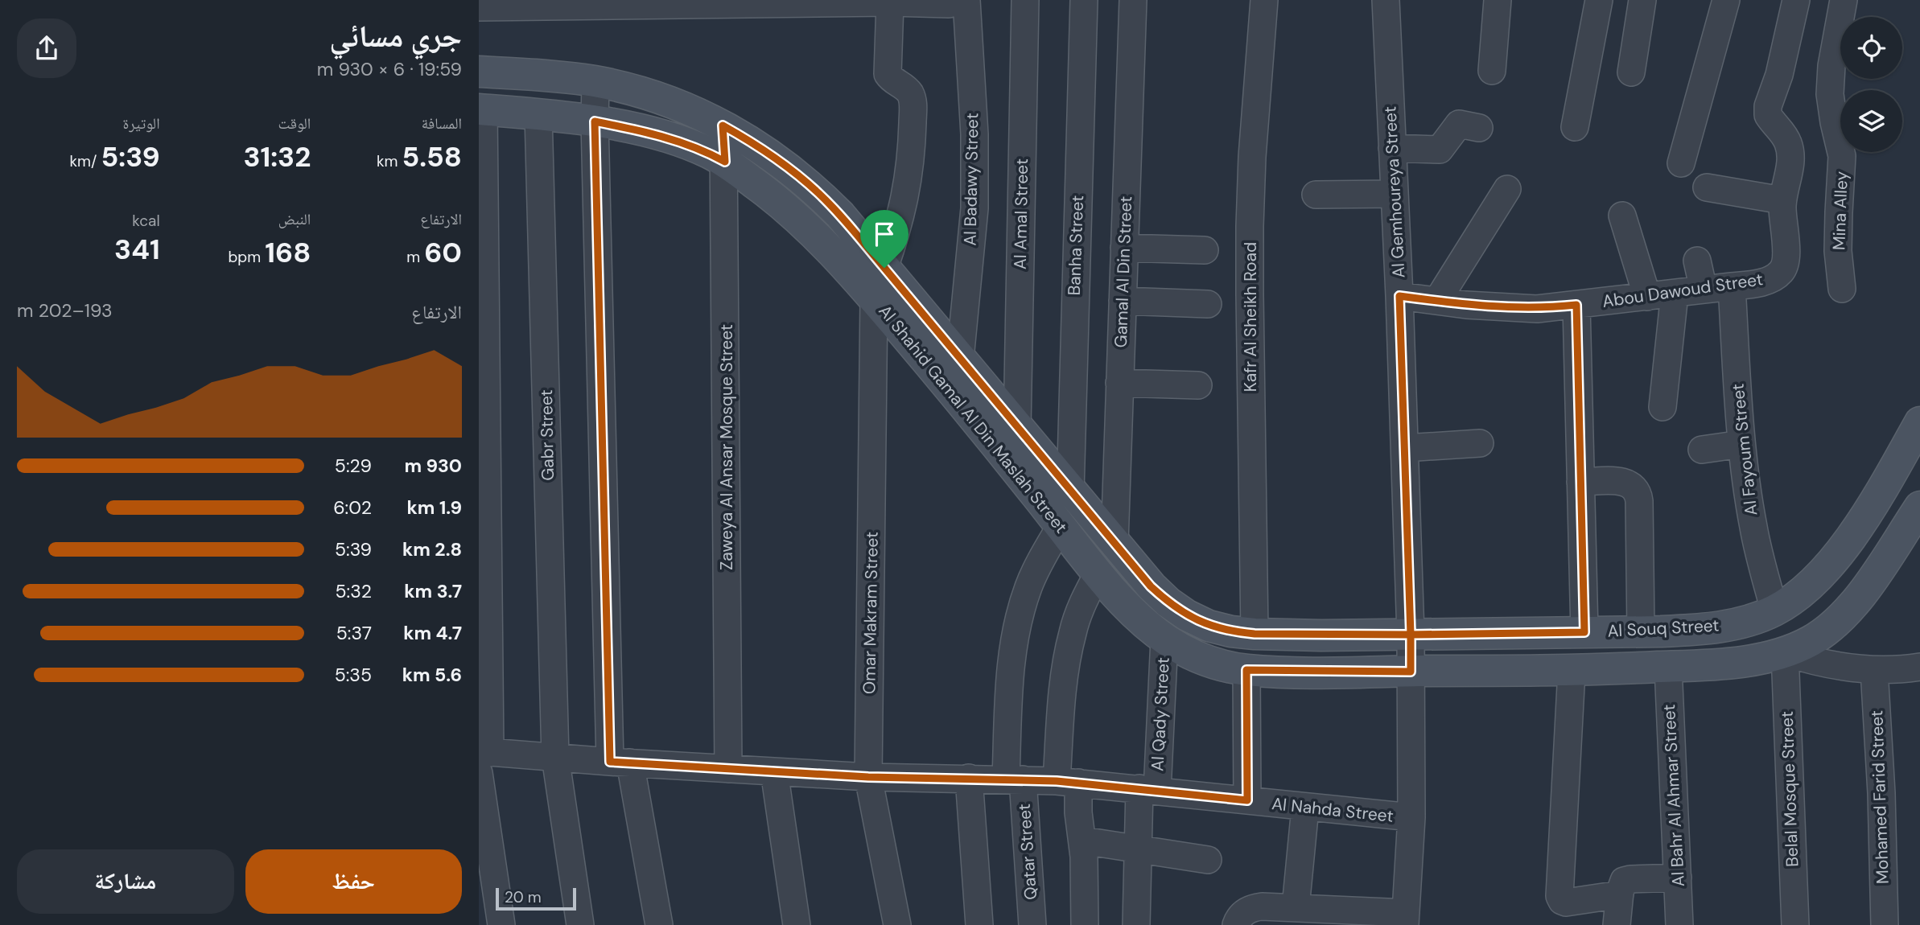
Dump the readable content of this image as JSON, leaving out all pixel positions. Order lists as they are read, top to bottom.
{
  "streets": {
    "street": [
      "Al Badawy Street",
      "Al Gemhoureya Street",
      "Mina Alley",
      "Al Amal Street",
      "Banha Street",
      "Gamal Al Din Street",
      "Abou Dawoud Street",
      "Kafr Al Sheikh Road",
      "Al Shahid Gamal Al Din Maslah Street",
      "Gabr Street",
      "Zaweya Al Ansar Mosque Street",
      "Al Fayoum Street",
      "Omar Makram Street",
      "Al Souq Street",
      "Al Qady Street",
      "Belal Mosque Street",
      "Al Bahr Al Ahmar Street",
      "Mohamed Farid Street",
      "Al Nahda Street",
      "Qatar Street"
    ]
  },
  "crossings": [
    ["Al Badawy Street", "Al Shahid Gamal Al Din Maslah Street"],
    ["Al Gemhoureya Street", "Abou Dawoud Street"],
    ["Al Gemhoureya Street", "Al Shahid Gamal Al Din Maslah Street"],
    ["Al Gemhoureya Street", "Al Souq Street"],
    ["Al Gemhoureya Street", "Al Nahda Street"],
    ["Al Amal Street", "Al Shahid Gamal Al Din Maslah Street"],
    ["Banha Street", "Al Shahid Gamal Al Din Maslah Street"],
    ["Gamal Al Din Street", "Al Shahid Gamal Al Din Maslah Street"],
    ["Abou Dawoud Street", "Al Fayoum Street"],
    ["Kafr Al Sheikh Road", "Al Shahid Gamal Al Din Maslah Street"],
    ["Al Shahid Gamal Al Din Maslah Street", "Gabr Street"],
    ["Al Shahid Gamal Al Din Maslah Street", "Zaweya Al Ansar Mosque Street"],
    ["Al Shahid Gamal Al Din Maslah Street", "Omar Makram Street"],
    ["Al Shahid Gamal Al Din Maslah Street", "Al Souq Street"],
    ["Al Shahid Gamal Al Din Maslah Street", "Al Qady Street"],
    ["Al Shahid Gamal Al Din Maslah Street", "Qatar Street"],
    ["Gabr Street", "Al Nahda Street"],
    ["Zaweya Al Ansar Mosque Street", "Al Nahda Street"],
    ["Al Fayoum Street", "Al Souq Street"],
    ["Omar Makram Street", "Al Nahda Street"],
    ["Al Qady Street", "Al Nahda Street"],
    ["Al Nahda Street", "Qatar Street"]
  ],
  "scale_bar": "20 m",
  "page": {
    "heading": ["جري مسائي", "19:59 · 6 × 930 m"],
    "stats": [
      ["المسافة", "5.58 km"],
      ["الوقت", "31:32"],
      ["الوتيرة", "5:39 /km"],
      ["الارتفاع", "60 m"],
      ["النبض", "168 bpm"],
      ["kcal", "341"]
    ],
    "chart": ["الارتفاع", "193–202 m"],
    "list": [
      {
        "name": "930 m",
        "note": "5:29"
      },
      {
        "name": "1.9 km",
        "note": "6:02"
      },
      {
        "name": "2.8 km",
        "note": "5:39"
      },
      {
        "name": "3.7 km",
        "note": "5:32"
      },
      {
        "name": "4.7 km",
        "note": "5:37"
      },
      {
        "name": "5.6 km",
        "note": "5:35"
      }
    ],
    "buttons": ["حفظ", "مشاركة"],
    "scale": "20 m"
  }
}
